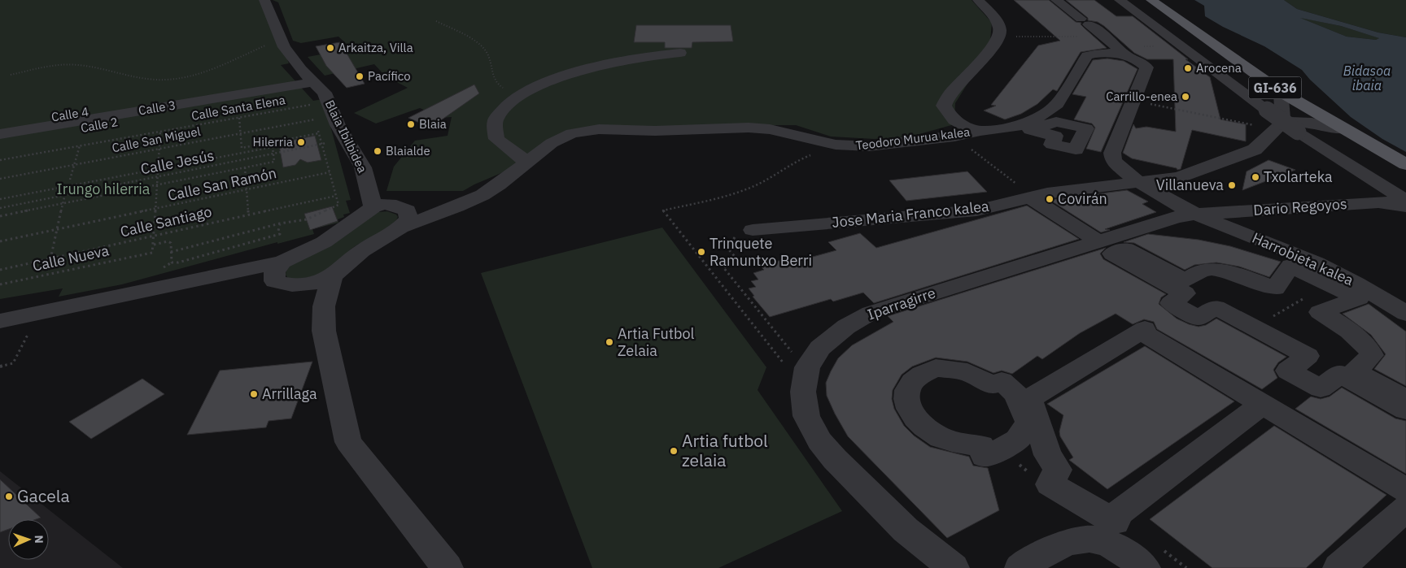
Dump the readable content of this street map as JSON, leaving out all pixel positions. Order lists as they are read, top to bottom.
{
  "streets": {
    "main road": ["GI-636"],
    "street": [
      "Calle 3",
      "Calle 4",
      "Calle 2",
      "Blaia Ibilbidea",
      "Teodoro Murua kalea",
      "Dario Regoyos",
      "Jose Maria Franco kalea",
      "Harrobieta kalea",
      "Iparragirre"
    ],
    "path": [
      "Calle Santa Elena",
      "Calle San Miguel",
      "Calle Jesús",
      "Calle San Ramón",
      "Calle Santiago",
      "Calle Nueva"
    ]
  },
  "crossings": [
    ["Calle 3", "Calle Santa Elena"],
    ["Calle 3", "Calle 4"],
    ["Calle 3", "Calle 2"],
    ["Calle 3", "Blaia Ibilbidea"],
    ["Calle Santa Elena", "Calle 4"],
    ["Calle Santa Elena", "Calle 2"],
    ["Calle 4", "Calle 2"],
    ["Blaia Ibilbidea", "Teodoro Murua kalea"],
    ["Teodoro Murua kalea", "Jose Maria Franco kalea"],
    ["Dario Regoyos", "Harrobieta kalea"],
    ["Dario Regoyos", "Iparragirre"],
    ["Harrobieta kalea", "Iparragirre"]
  ],
  "water": ["Bidasoa ibaia"],
  "parks": ["Irungo hilerria"],
  "places": [
    "Arkaitza, Villa",
    "Arocena",
    "Pacífico",
    "Carrillo-enea",
    "Blaia",
    "Hilerria",
    "Blaialde",
    "Txolarteka",
    "Villanueva",
    "Covirán",
    "Trinquete Ramuntxo Berri",
    "Artia Futbol Zelaia",
    "Arrillaga",
    "Artia futbol zelaia",
    "Gacela"
  ],
  "north": "right"
}
